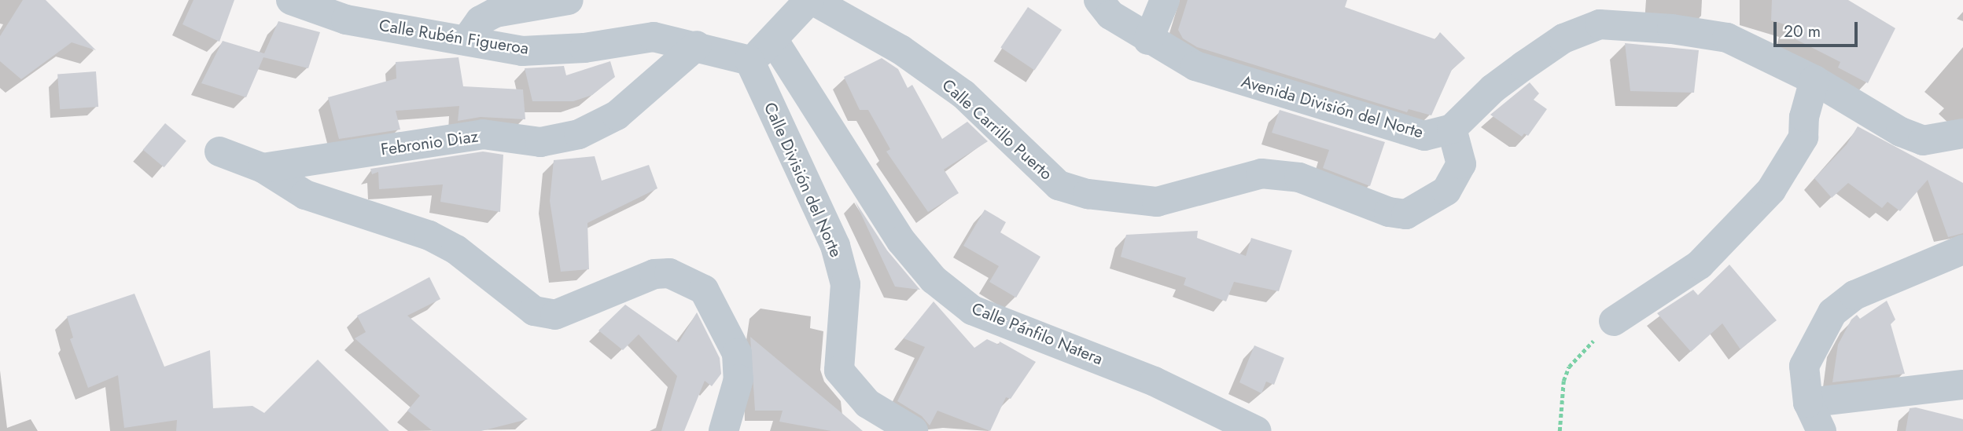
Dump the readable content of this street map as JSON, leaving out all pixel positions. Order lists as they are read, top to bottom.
{
  "streets": {
    "street": [
      "Calle Rubén Figueroa",
      "Avenida División del Norte",
      "Calle Carrillo Puerto",
      "Febronio Diaz",
      "Calle División del Norte",
      "Calle Pánfilo Natera"
    ]
  },
  "crossings": [
    ["Calle Rubén Figueroa", "Febronio Diaz"],
    ["Calle Rubén Figueroa", "Calle División del Norte"],
    ["Avenida División del Norte", "Calle Carrillo Puerto"]
  ],
  "scale_bar": "20 m"
}
